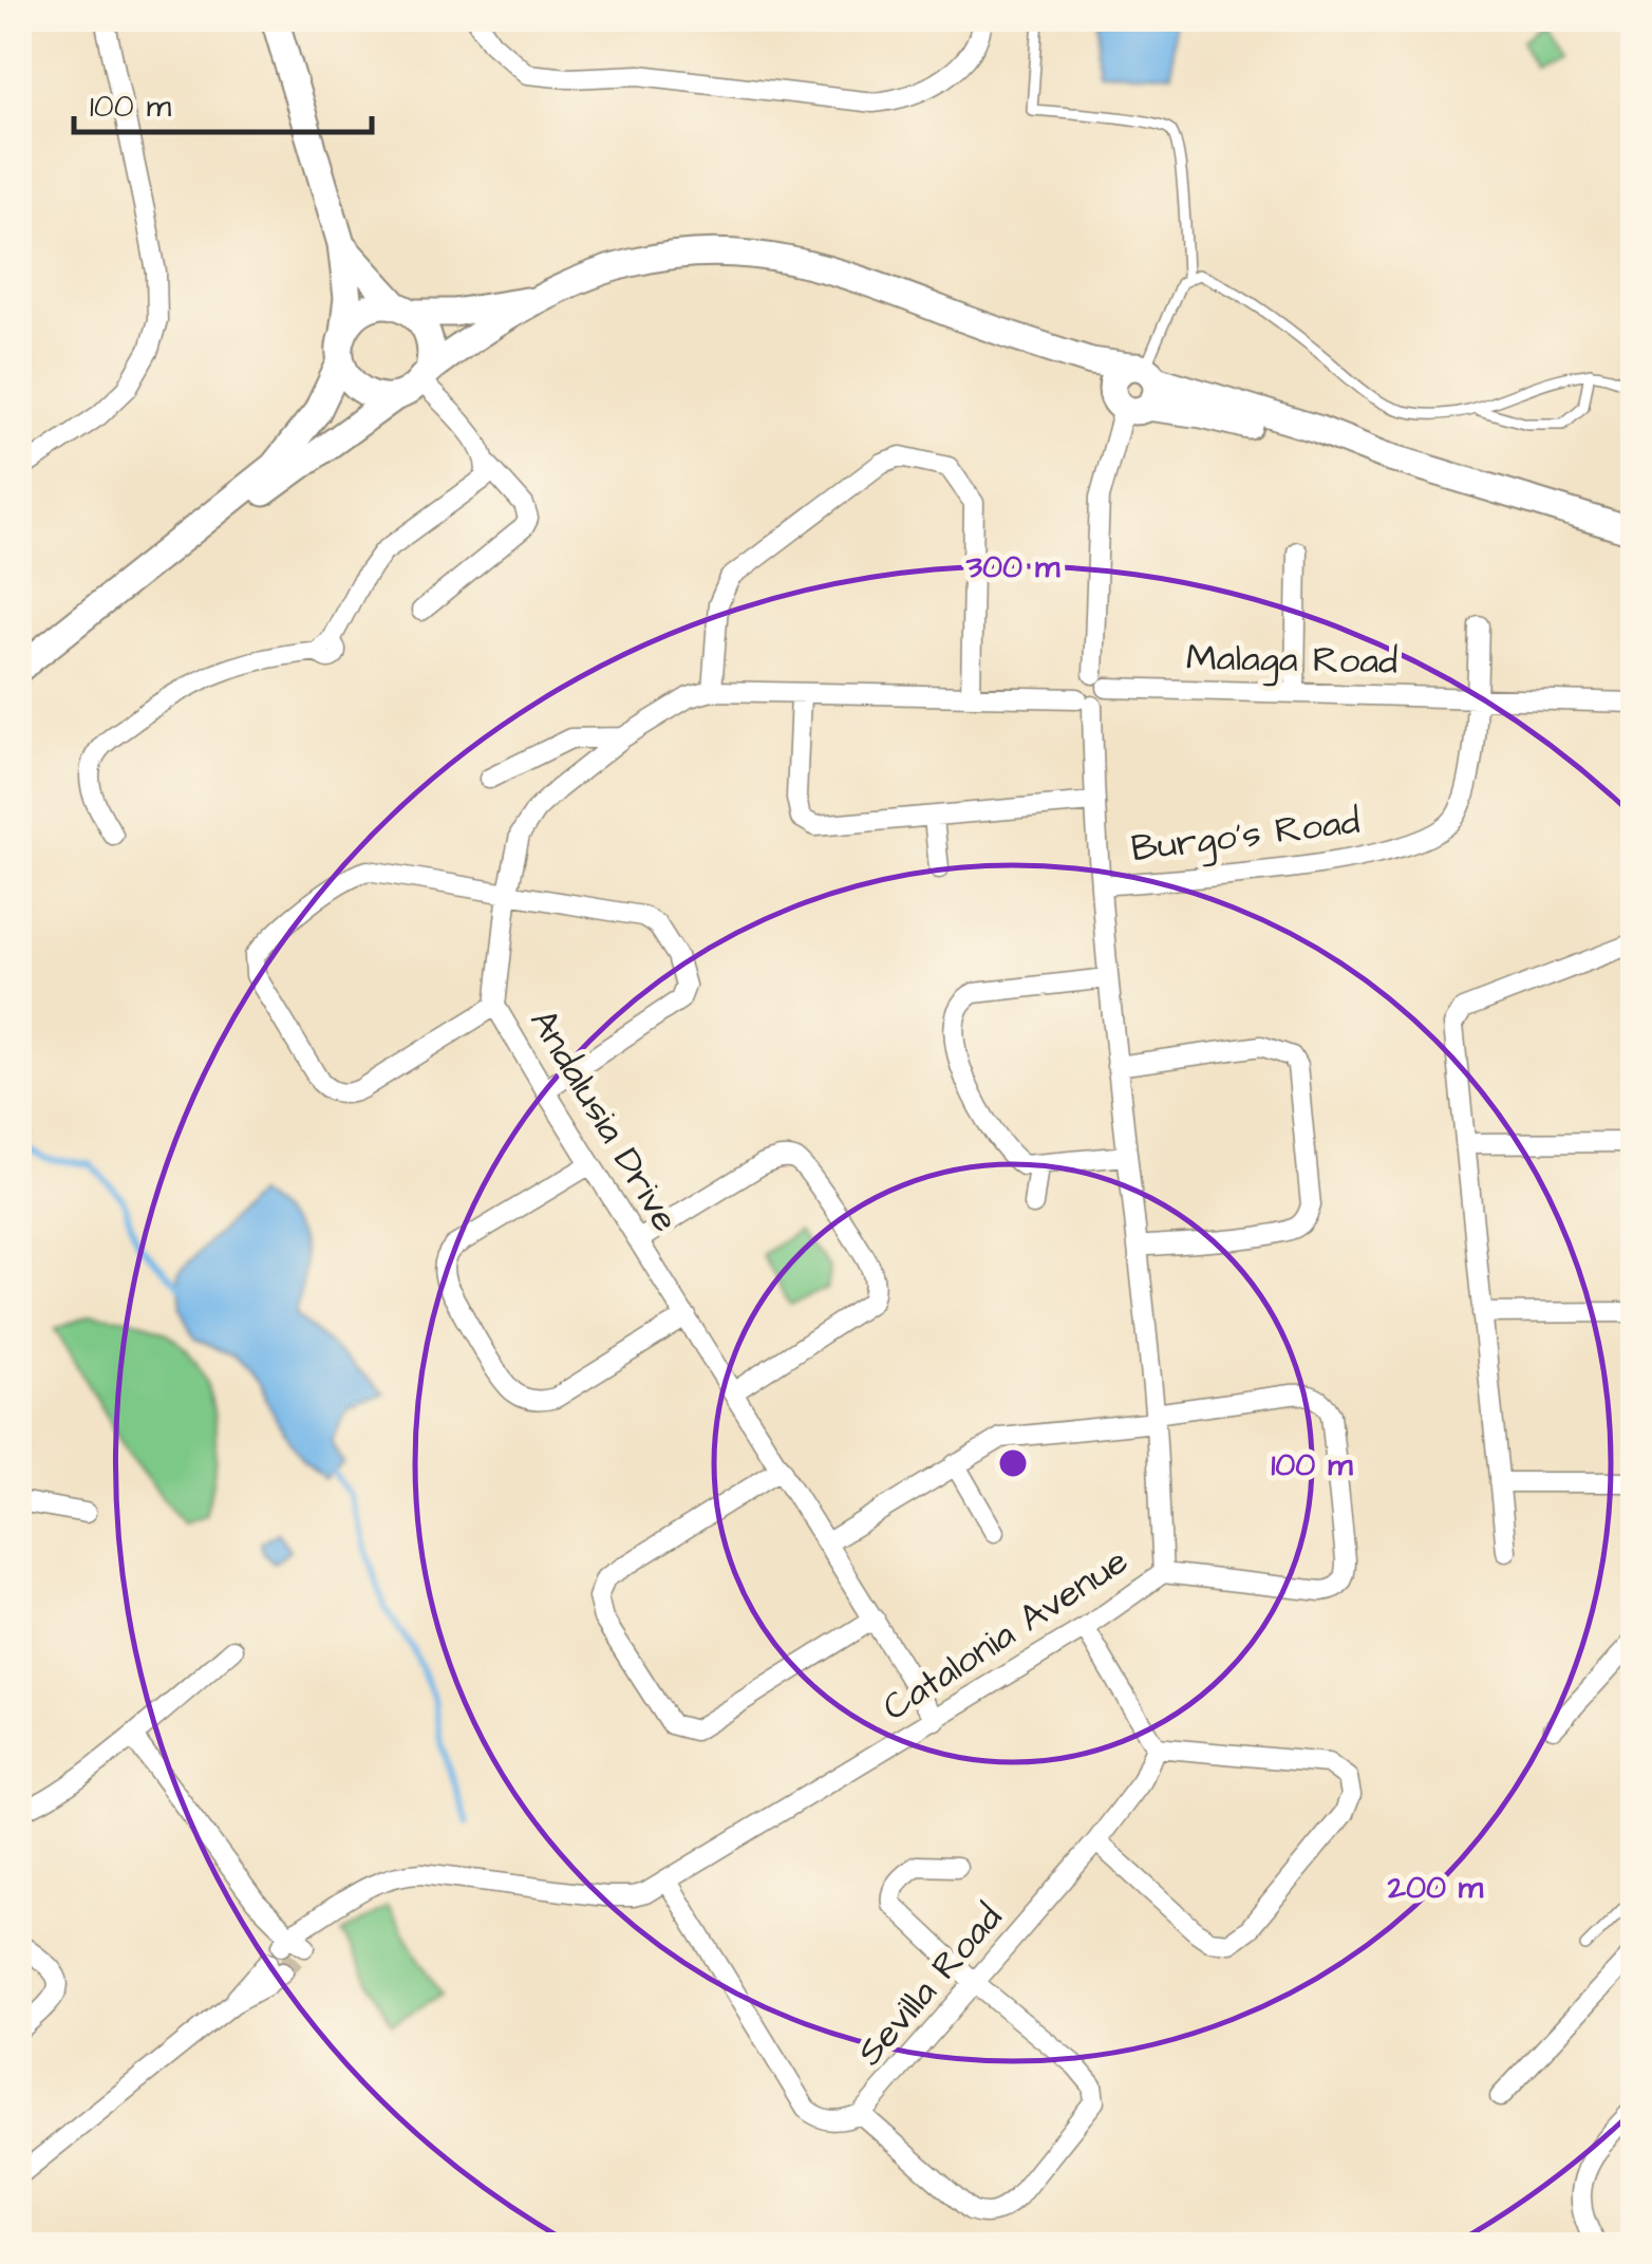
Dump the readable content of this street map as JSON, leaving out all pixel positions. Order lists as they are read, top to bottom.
{
  "streets": {
    "street": [
      "Malaga Road",
      "Burgo's Road",
      "Andalusia Drive",
      "Catalonia Avenue",
      "Sevilla Road"
    ]
  },
  "crossings": [
    ["Malaga Road", "Burgo's Road"],
    ["Burgo's Road", "Catalonia Avenue"],
    ["Andalusia Drive", "Catalonia Avenue"],
    ["Catalonia Avenue", "Sevilla Road"]
  ],
  "scale_bar": "100 m",
  "rings": ["300 m", "100 m", "200 m"]
}
